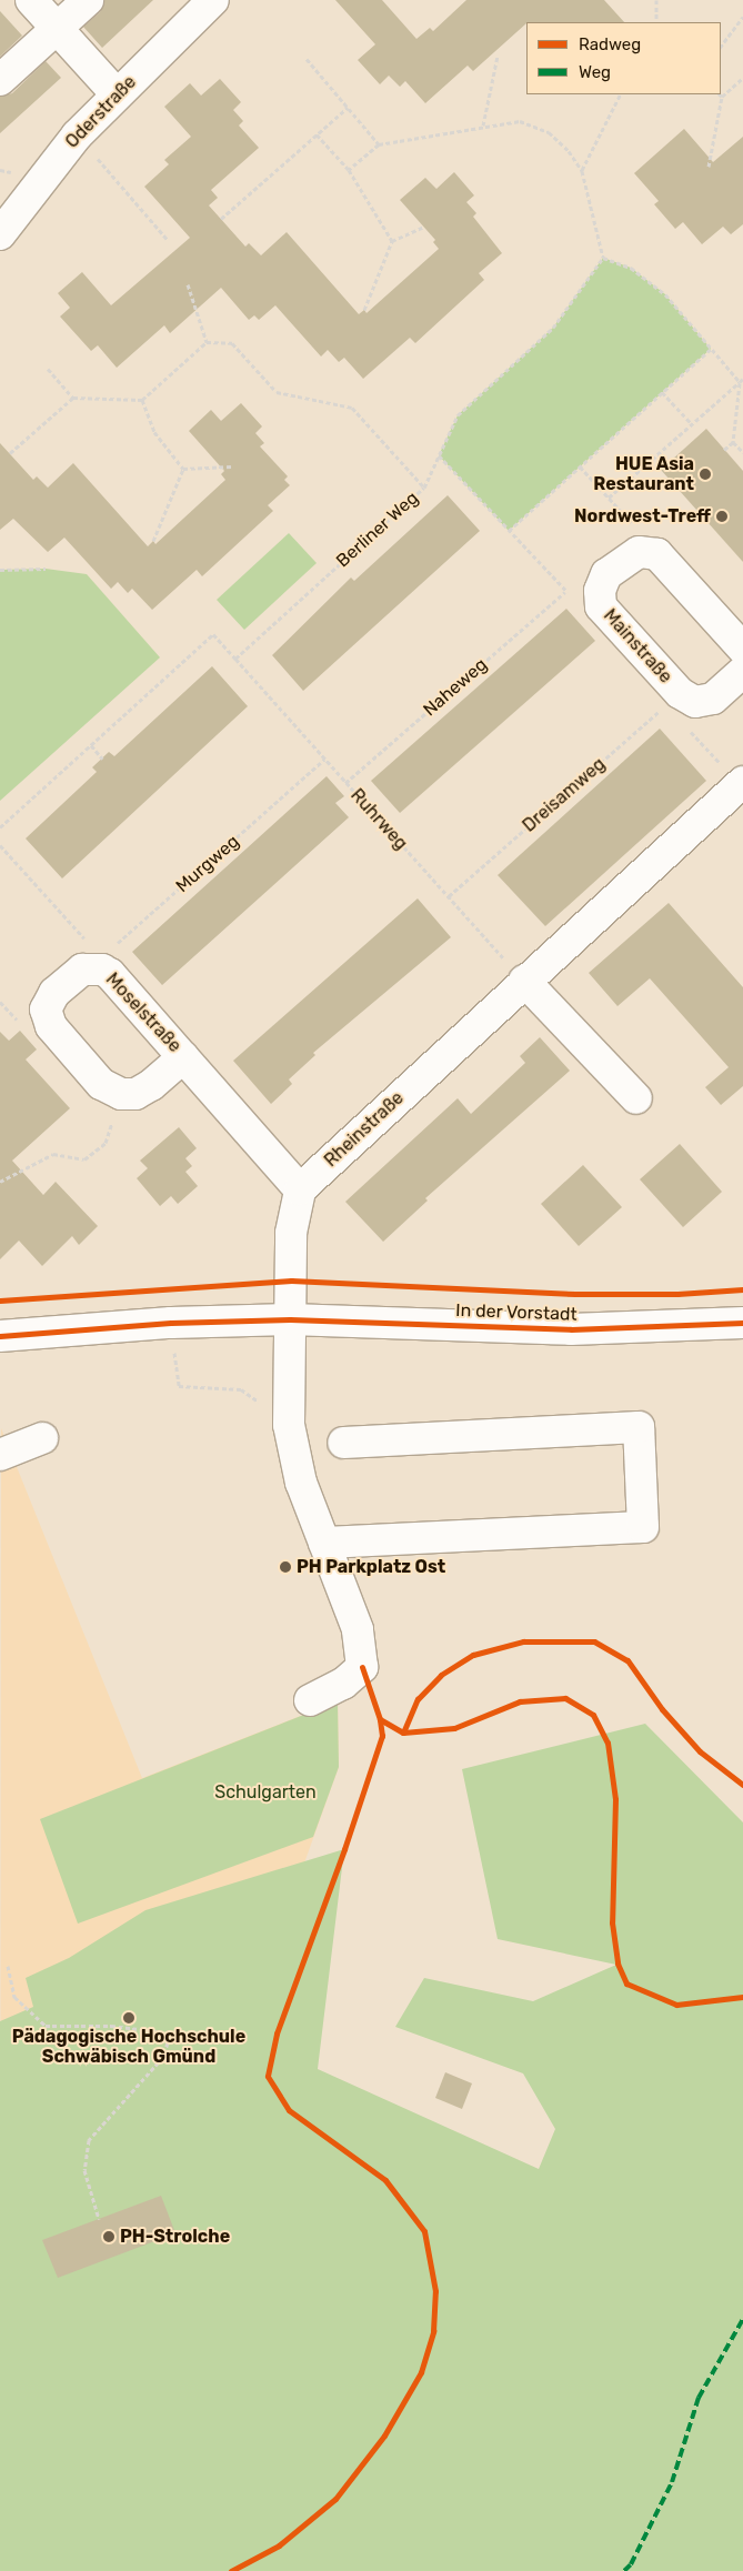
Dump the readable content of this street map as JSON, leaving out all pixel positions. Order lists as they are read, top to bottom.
{
  "streets": {
    "street": [
      "Oderstraße",
      "Mainstraße",
      "Moselstraße",
      "Rheinstraße",
      "In der Vorstadt"
    ],
    "path": [
      "Berliner Weg",
      "Naheweg",
      "Dreisamweg",
      "Ruhrweg",
      "Murgweg"
    ]
  },
  "crossings": [
    ["Berliner Weg", "Ruhrweg"],
    ["Mainstraße", "Dreisamweg"],
    ["Naheweg", "Ruhrweg"],
    ["Dreisamweg", "Ruhrweg"],
    ["Ruhrweg", "Murgweg"],
    ["Ruhrweg", "Rheinstraße"],
    ["Murgweg", "Moselstraße"],
    ["Moselstraße", "Rheinstraße"]
  ],
  "parks": ["Schulgarten"],
  "places": [
    "HUE Asia Restaurant",
    "Nordwest-Treff",
    "PH Parkplatz Ost",
    "Pädagogische Hochschule Schwäbisch Gmünd",
    "PH-Strolche"
  ],
  "legend": ["Radweg", "Weg"]
}
